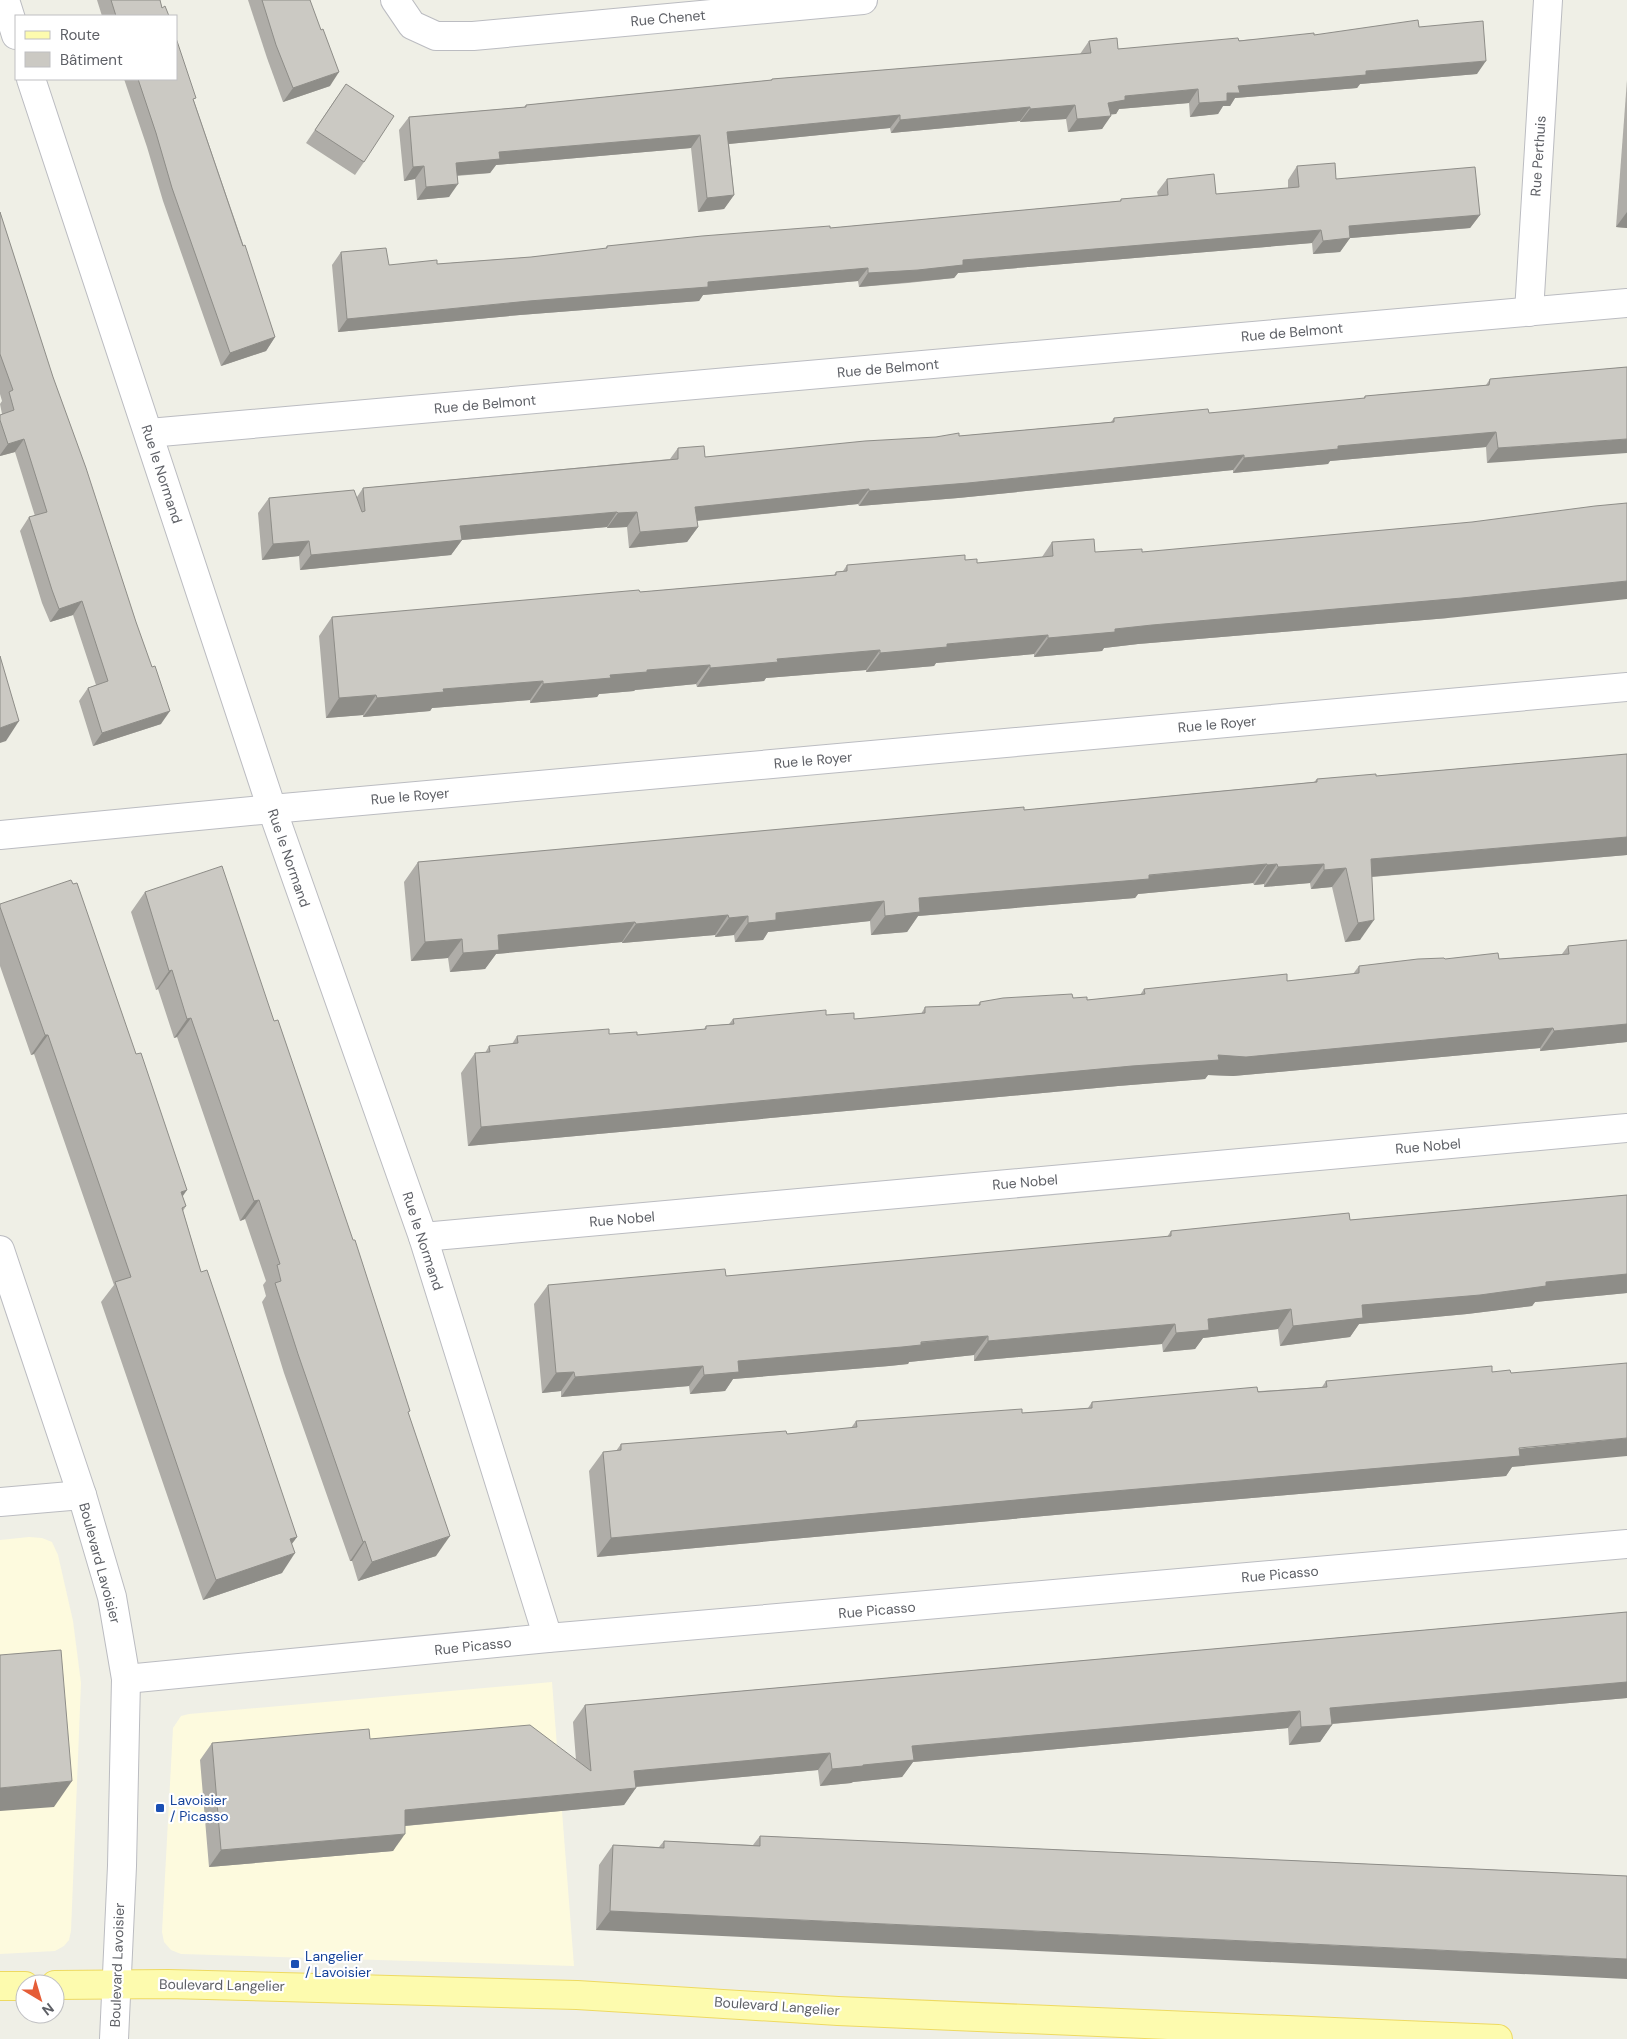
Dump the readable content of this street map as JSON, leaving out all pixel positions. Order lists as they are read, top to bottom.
{
  "streets": {
    "main road": ["Boulevard Langelier"],
    "street": [
      "Rue Chenet",
      "Rue Perthuis",
      "Rue de Belmont",
      "Rue le Normand",
      "Rue le Royer",
      "Rue Nobel",
      "Boulevard Lavoisier",
      "Rue Picasso"
    ]
  },
  "crossings": [
    ["Rue Perthuis", "Rue de Belmont"],
    ["Rue de Belmont", "Rue le Normand"],
    ["Rue le Normand", "Rue le Royer"],
    ["Rue le Normand", "Rue Nobel"],
    ["Rue le Normand", "Rue Picasso"],
    ["Boulevard Lavoisier", "Rue Picasso"],
    ["Boulevard Lavoisier", "Boulevard Langelier"]
  ],
  "places": {
    "transit": ["Lavoisier / Picasso", "Langelier / Lavoisier"]
  },
  "legend": ["Route", "Bâtiment"],
  "north": "bottom right"
}
